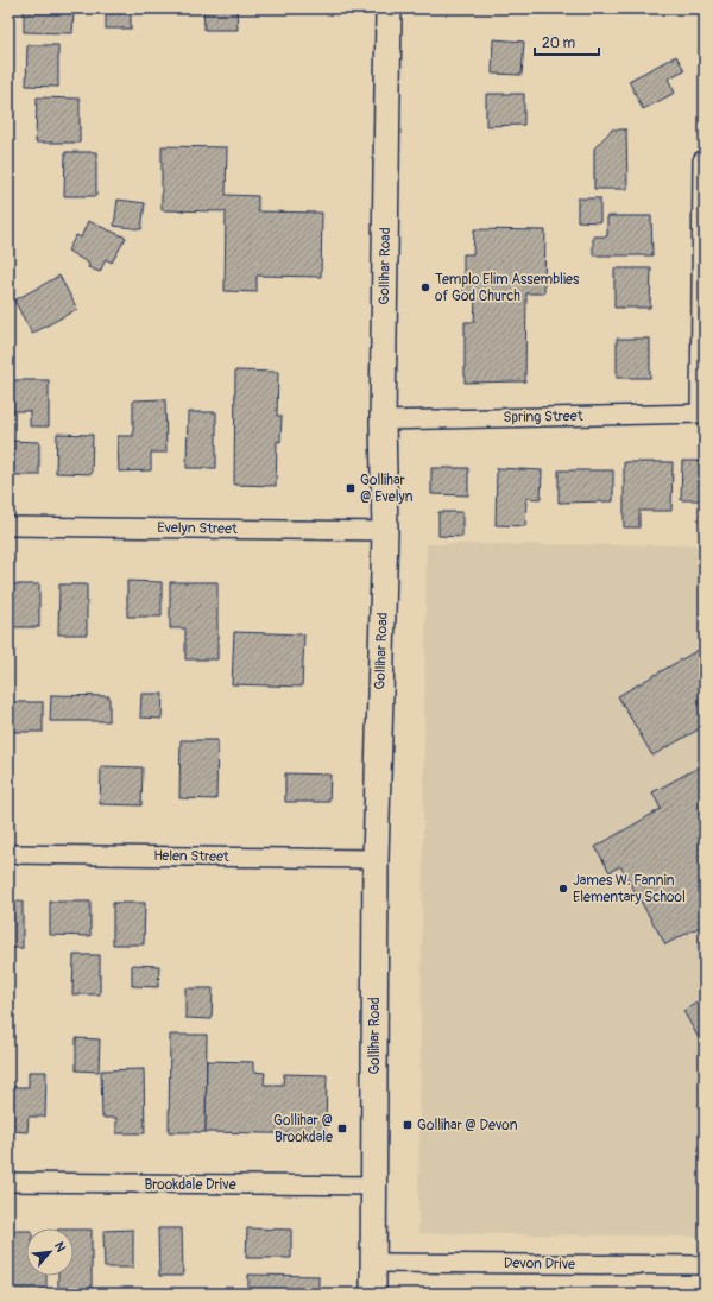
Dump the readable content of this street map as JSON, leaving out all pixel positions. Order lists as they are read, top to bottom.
{
  "streets": {
    "main road": ["Gollihar Road"],
    "street": [
      "Spring Street",
      "Evelyn Street",
      "Helen Street",
      "Brookdale Drive",
      "Devon Drive"
    ]
  },
  "crossings": [
    ["Gollihar Road", "Spring Street"],
    ["Gollihar Road", "Evelyn Street"],
    ["Gollihar Road", "Helen Street"],
    ["Gollihar Road", "Brookdale Drive"],
    ["Gollihar Road", "Devon Drive"]
  ],
  "places": {
    "other": ["Templo Elim Assemblies of God Church", "James W. Fannin Elementary School"],
    "transit": ["Gollihar @ Evelyn", "Gollihar @ Devon", "Gollihar @ Brookdale"]
  },
  "scale_bar": "20 m",
  "north": "top right"
}
